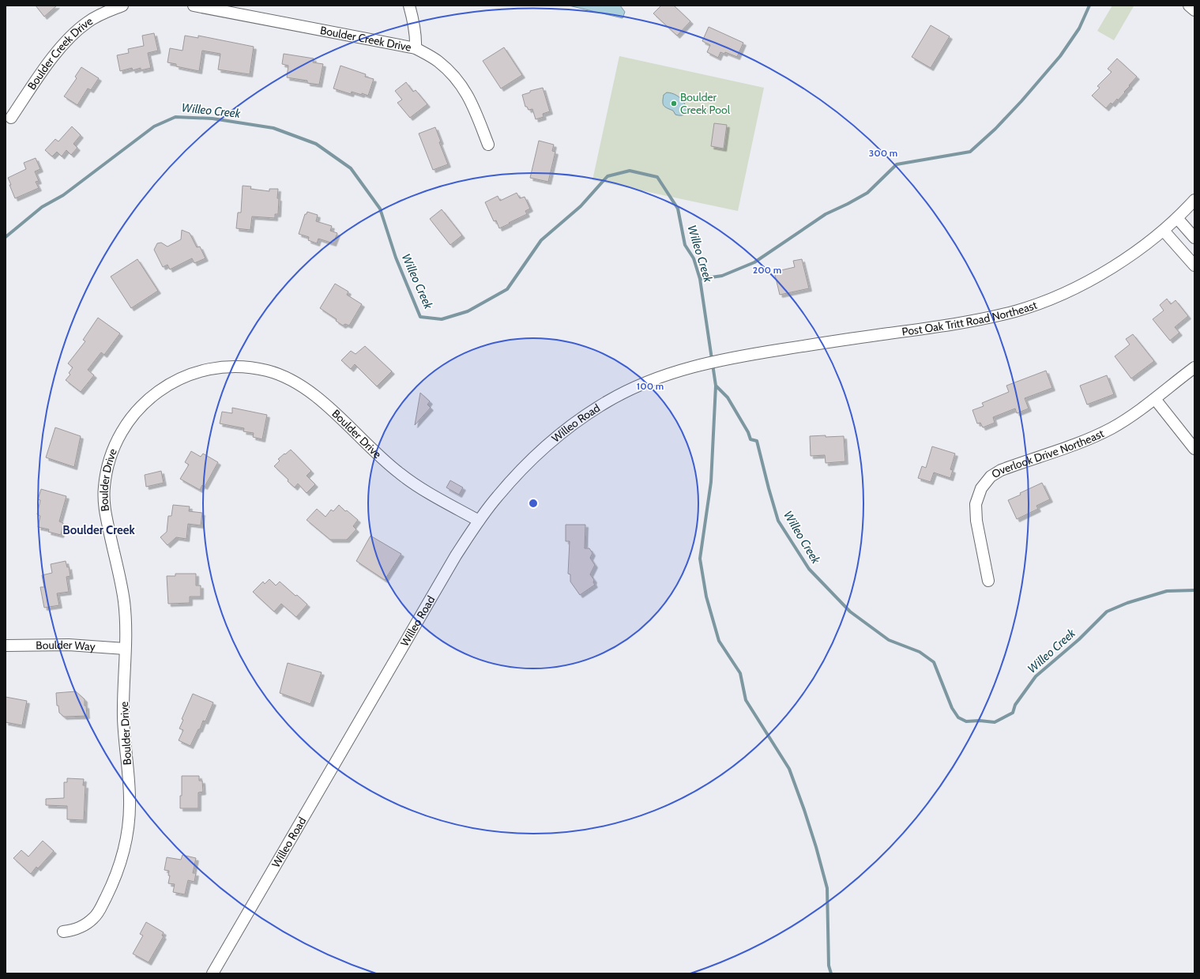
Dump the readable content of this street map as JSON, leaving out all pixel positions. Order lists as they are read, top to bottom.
{
  "streets": {
    "street": [
      "Boulder Creek Drive",
      "Post Oak Tritt Road Northeast",
      "Willeo Road",
      "Boulder Drive",
      "Overlook Drive Northeast",
      "Boulder Way"
    ]
  },
  "crossings": [
    ["Post Oak Tritt Road Northeast", "Willeo Road"],
    ["Willeo Road", "Boulder Drive"],
    ["Boulder Drive", "Boulder Way"]
  ],
  "districts": ["Boulder Creek"],
  "water": ["Willeo Creek"],
  "places": ["Boulder Creek Pool"],
  "rings": ["300 m", "200 m", "100 m"]
}
